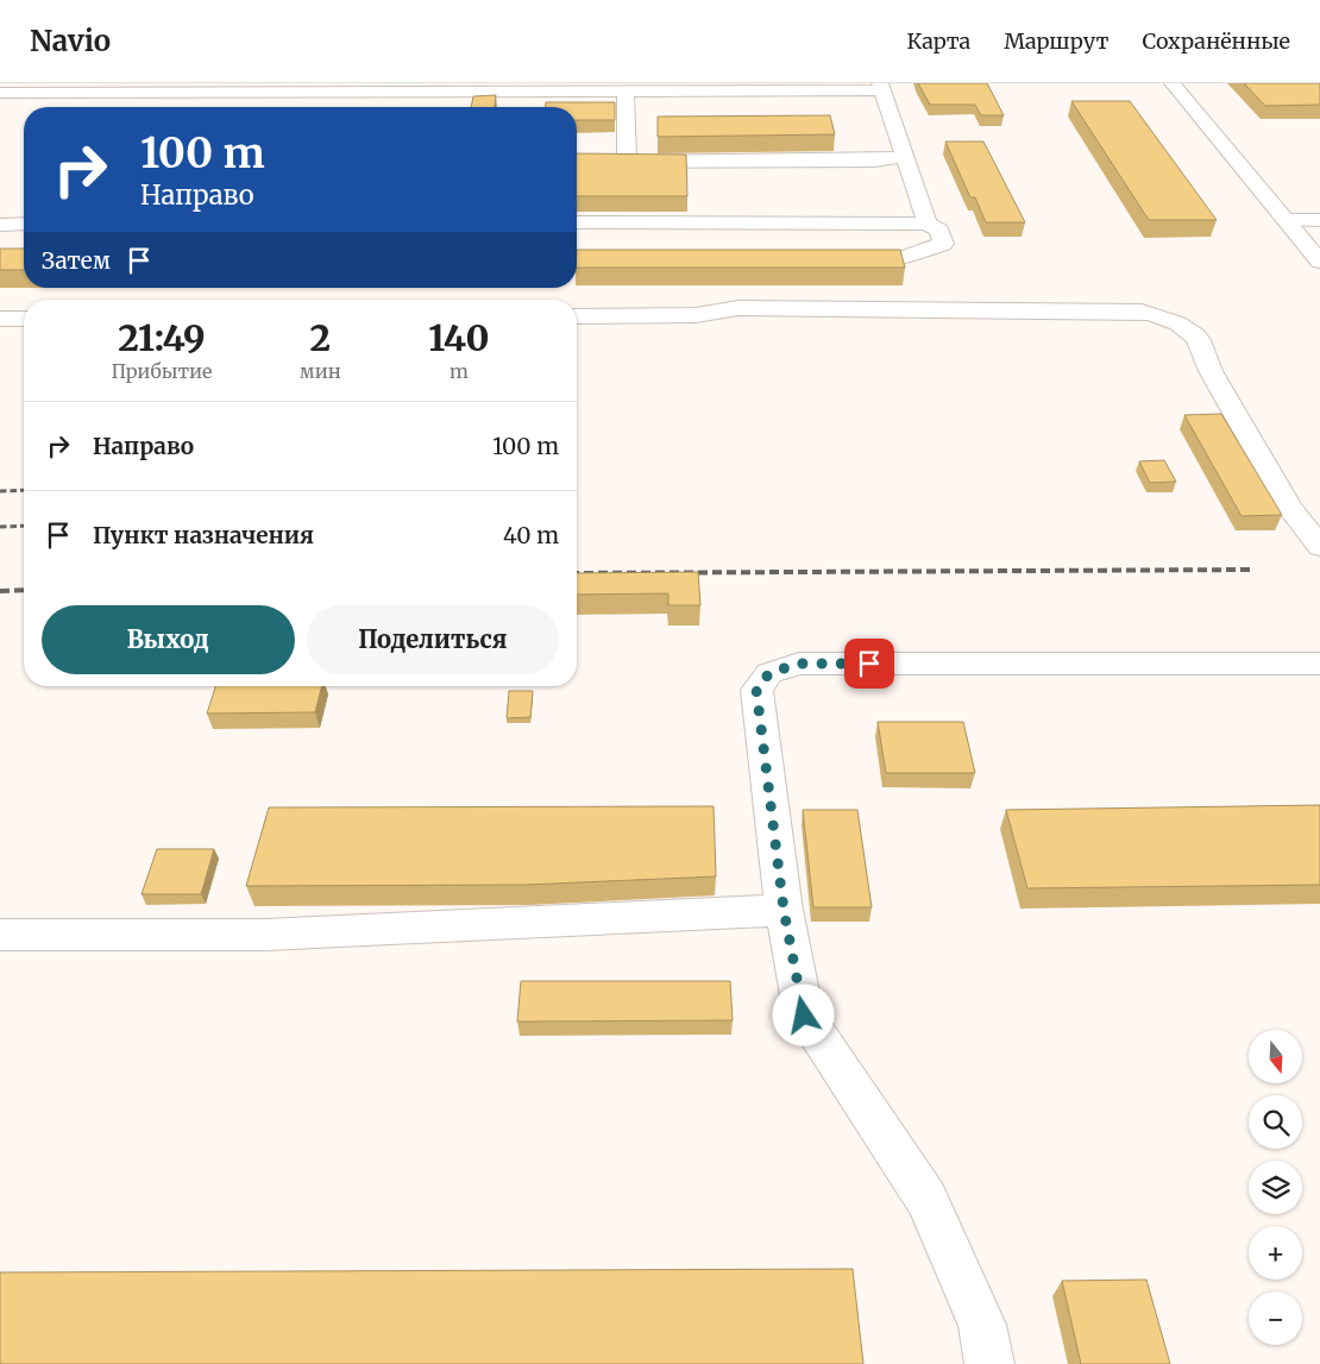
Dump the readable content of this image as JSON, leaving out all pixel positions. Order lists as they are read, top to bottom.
{
  "north": "bottom",
  "page": {
    "header": "Navio",
    "nav": ["Карта", "Маршрут", "Сохранённые"],
    "turn": ["100 m", "Направо"],
    "then": "Затем",
    "eta": [
      "21:49",
      "Прибытие",
      "2",
      "мин",
      "140",
      "m"
    ],
    "list": [
      {
        "name": "Направо",
        "value": "100 m"
      },
      {
        "name": "Пункт назначения",
        "value": "40 m"
      }
    ],
    "buttons": ["Выход", "Поделиться"],
    "map_buttons": ["+", "−"]
  }
}
